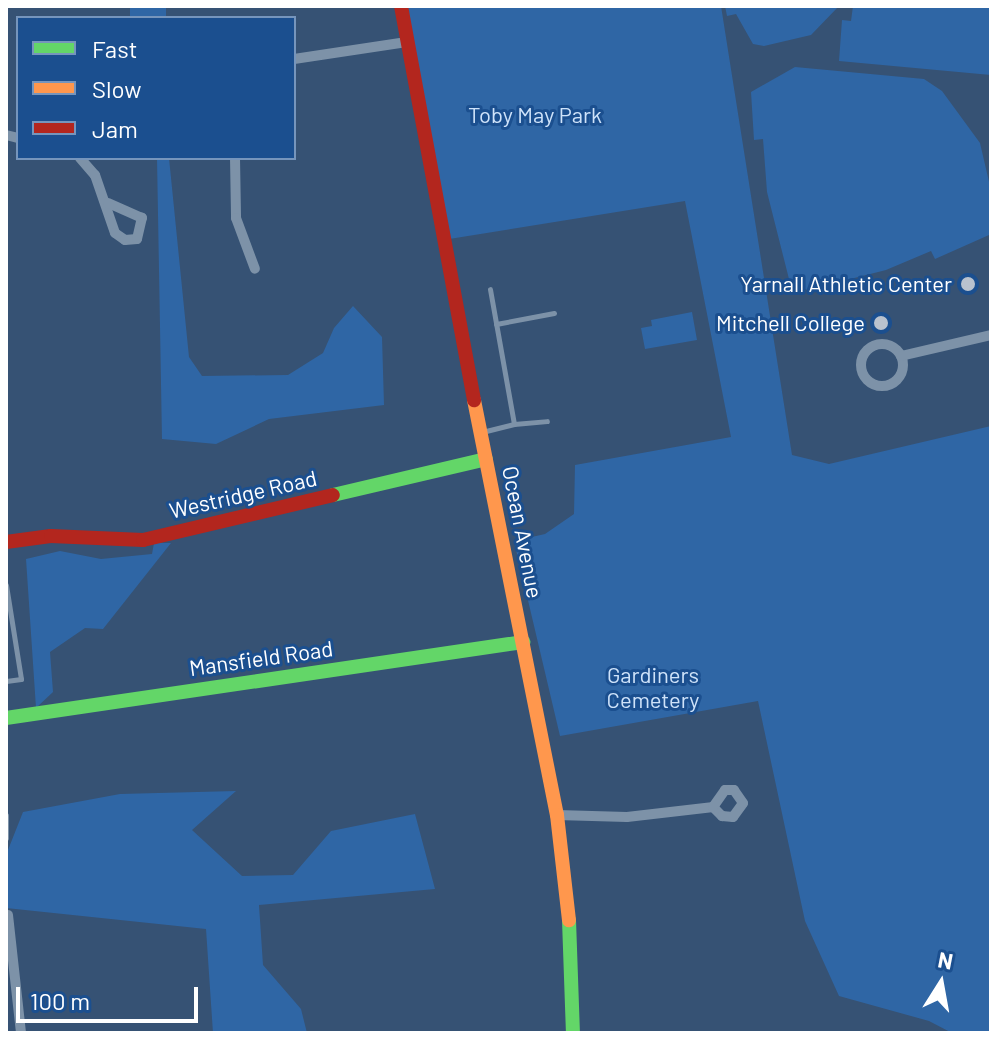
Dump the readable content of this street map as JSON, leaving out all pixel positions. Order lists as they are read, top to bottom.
{
  "streets": {
    "main road": ["Westridge Road", "Ocean Avenue", "Mansfield Road"]
  },
  "crossings": [
    ["Westridge Road", "Ocean Avenue"],
    ["Ocean Avenue", "Mansfield Road"]
  ],
  "parks": ["Toby May Park", "Gardiners Cemetery"],
  "places": ["Yarnall Athletic Center", "Mitchell College"],
  "legend": ["Fast", "Slow", "Jam"],
  "scale_bar": "100 m",
  "north": "top"
}
